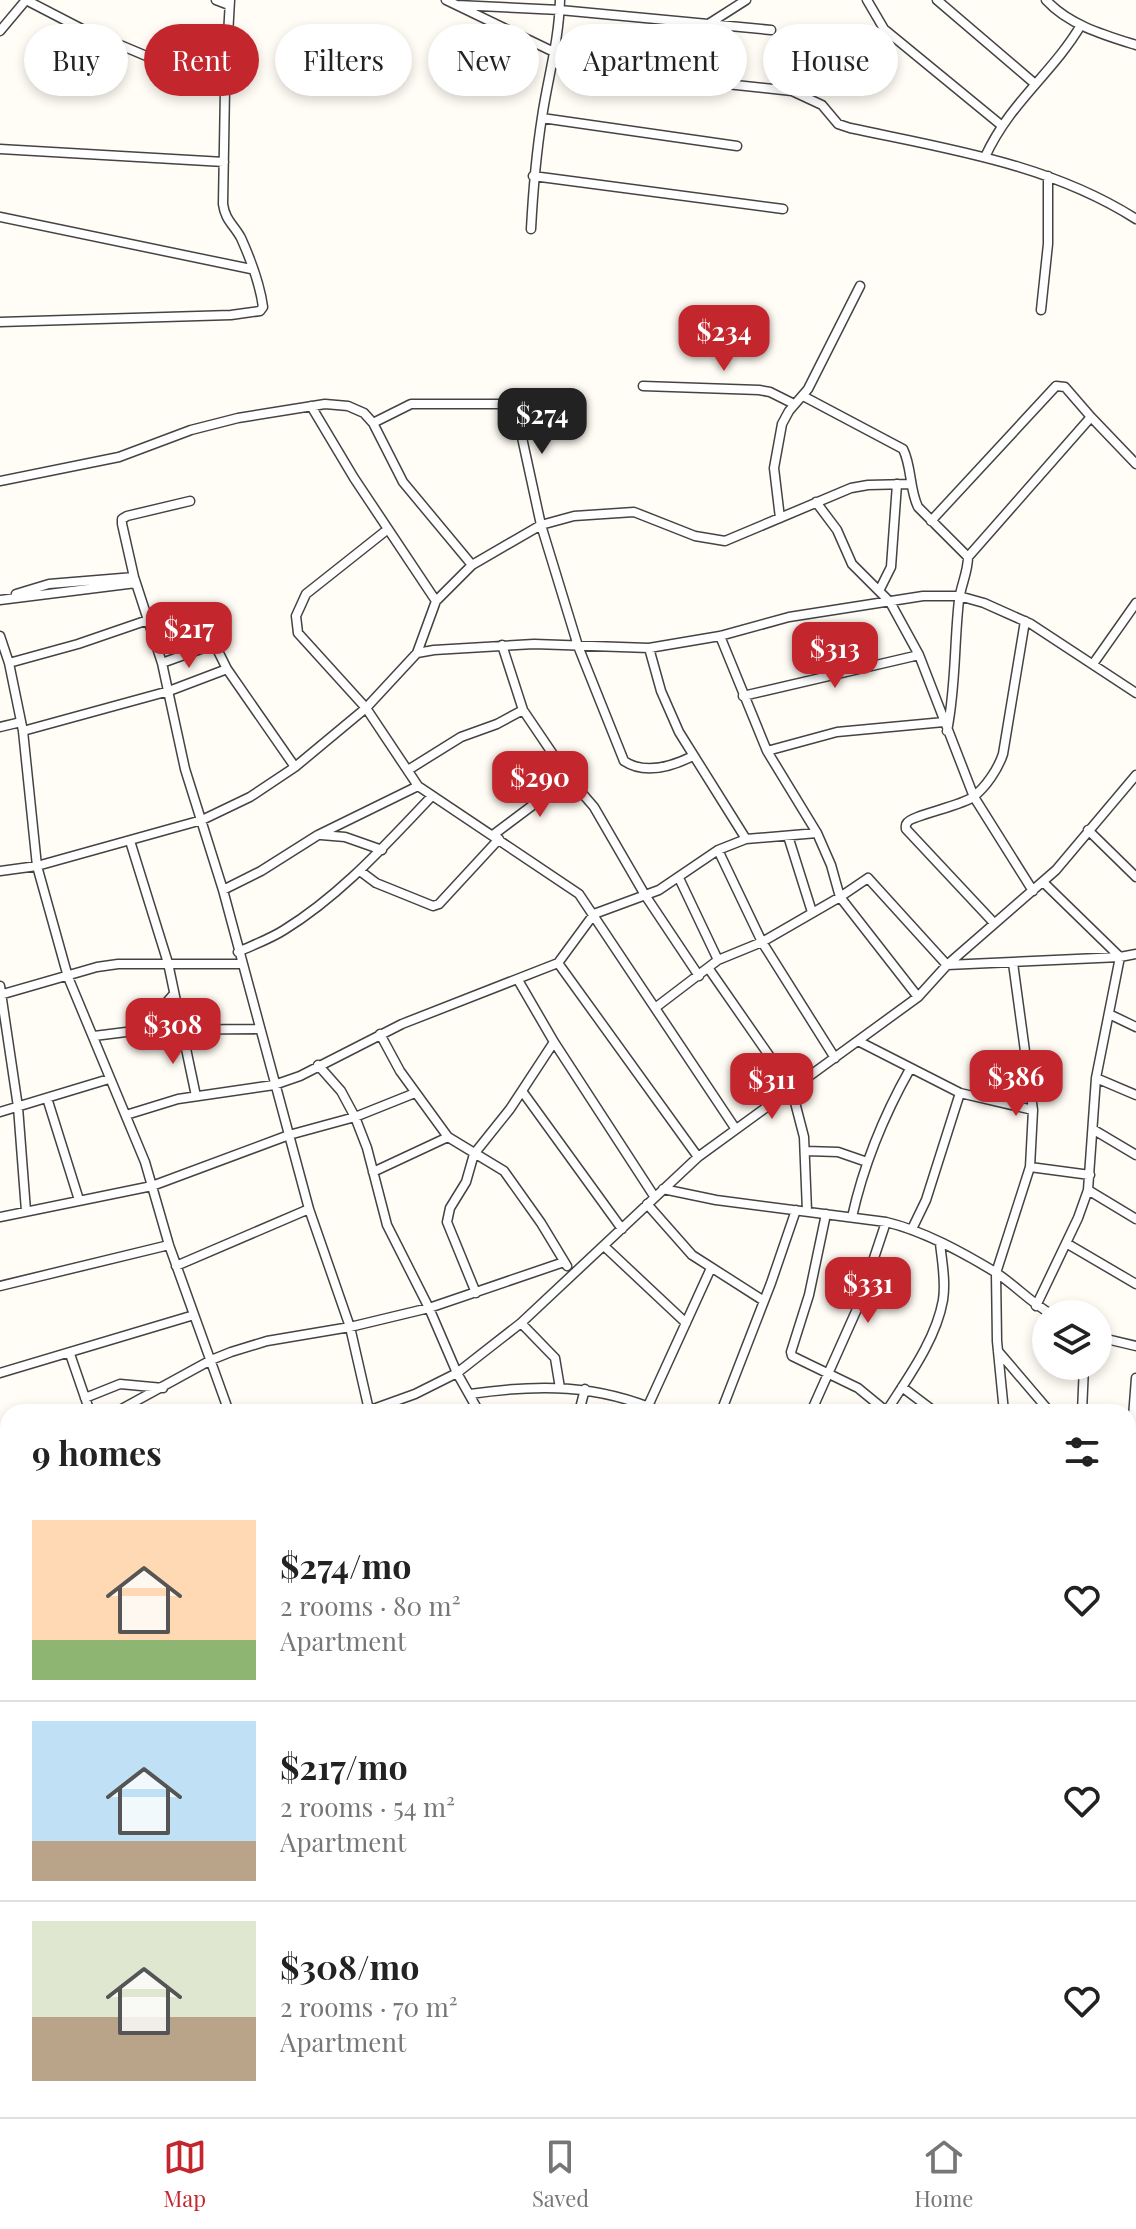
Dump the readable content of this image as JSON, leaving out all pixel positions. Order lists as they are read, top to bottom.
{
  "page": {
    "chip": [
      "Buy",
      "Rent",
      "Filters",
      "New",
      "Apartment",
      "House"
    ],
    "price": [
      "$234",
      "$274",
      "$217",
      "$313",
      "$290",
      "$308",
      "$386",
      "$311",
      "$331"
    ],
    "heading": "9 homes",
    "list": [
      {
        "name": "$274/mo",
        "note": "2 rooms · 80 m² · Apartment"
      },
      {
        "name": "$217/mo",
        "note": "2 rooms · 54 m² · Apartment"
      },
      {
        "name": "$308/mo",
        "note": "2 rooms · 70 m² · Apartment"
      }
    ],
    "tabs": ["Map", "Saved", "Home"]
  }
}
